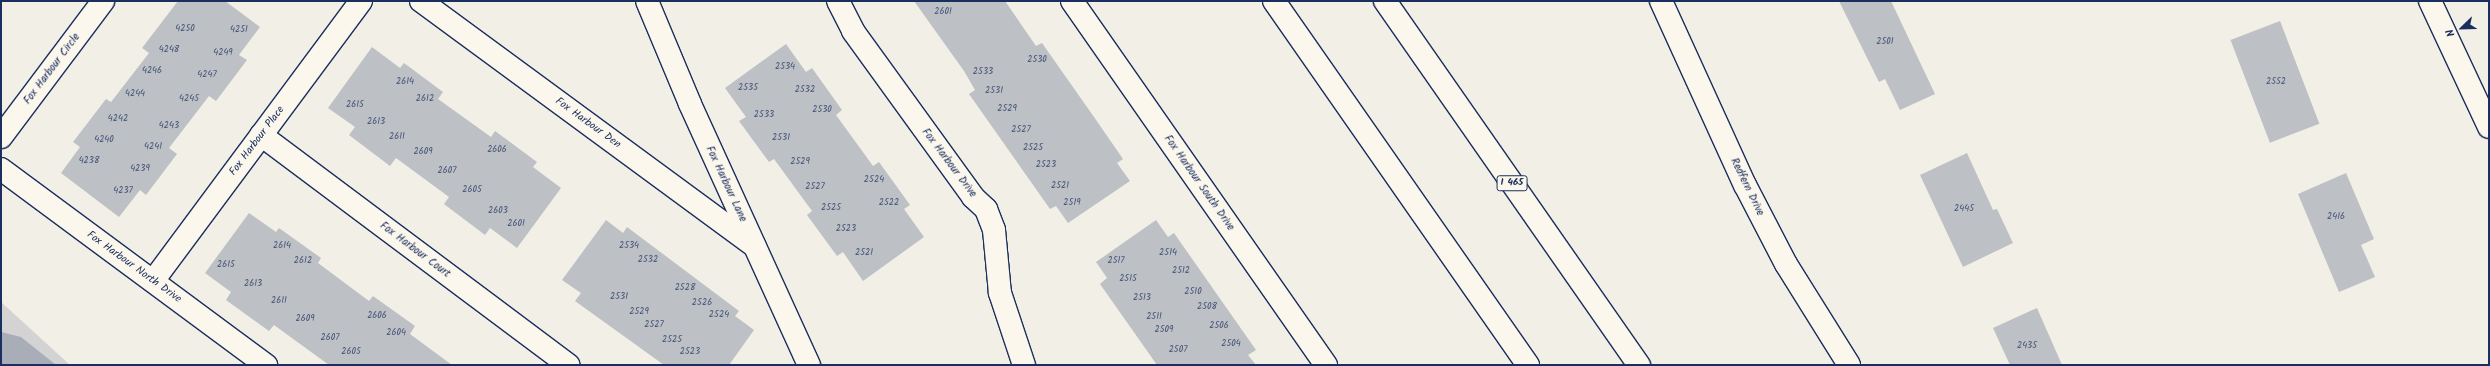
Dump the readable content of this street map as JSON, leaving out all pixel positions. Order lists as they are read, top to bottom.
{
  "streets": {
    "main road": [
      "Fox Harbour Circle",
      "Fox Harbour Den",
      "Fox Harbour Place",
      "Fox Harbour Drive",
      "Fox Harbour South Drive",
      "I 465",
      "Fox Harbour Lane",
      "Redfern Drive",
      "Fox Harbour Court",
      "Fox Harbour North Drive"
    ]
  },
  "crossings": [
    ["Fox Harbour Den", "Fox Harbour Lane"],
    ["Fox Harbour Place", "Fox Harbour Court"],
    ["Fox Harbour Place", "Fox Harbour North Drive"]
  ],
  "house_numbers": [
    "2601",
    "4250",
    "4251",
    "2501",
    "4248",
    "4249",
    "2530",
    "2534",
    "4246",
    "2533",
    "4247",
    "2614",
    "2552",
    "2535",
    "2532",
    "2531",
    "4244",
    "4245",
    "2612",
    "2615",
    "2529",
    "2530",
    "2533",
    "4242",
    "2613",
    "4243",
    "2527",
    "2611",
    "2531",
    "4240",
    "4241",
    "2525",
    "2606",
    "2609",
    "4238",
    "2529",
    "2523",
    "4239",
    "2607",
    "2524",
    "2521",
    "2527",
    "2605",
    "4237",
    "2522",
    "2519",
    "2525",
    "2445",
    "2603",
    "2416",
    "2601",
    "2523",
    "2614",
    "2534",
    "2521",
    "2514",
    "2532",
    "2612",
    "2517",
    "2615",
    "2512",
    "2515",
    "2613",
    "2528",
    "2510",
    "2531",
    "2513",
    "2611",
    "2526",
    "2508",
    "2529",
    "2524",
    "2606",
    "2511",
    "2609",
    "2527",
    "2506",
    "2509",
    "2604",
    "2607",
    "2525",
    "2504",
    "2435",
    "2507",
    "2605",
    "2523"
  ],
  "north": "bottom left"
}
